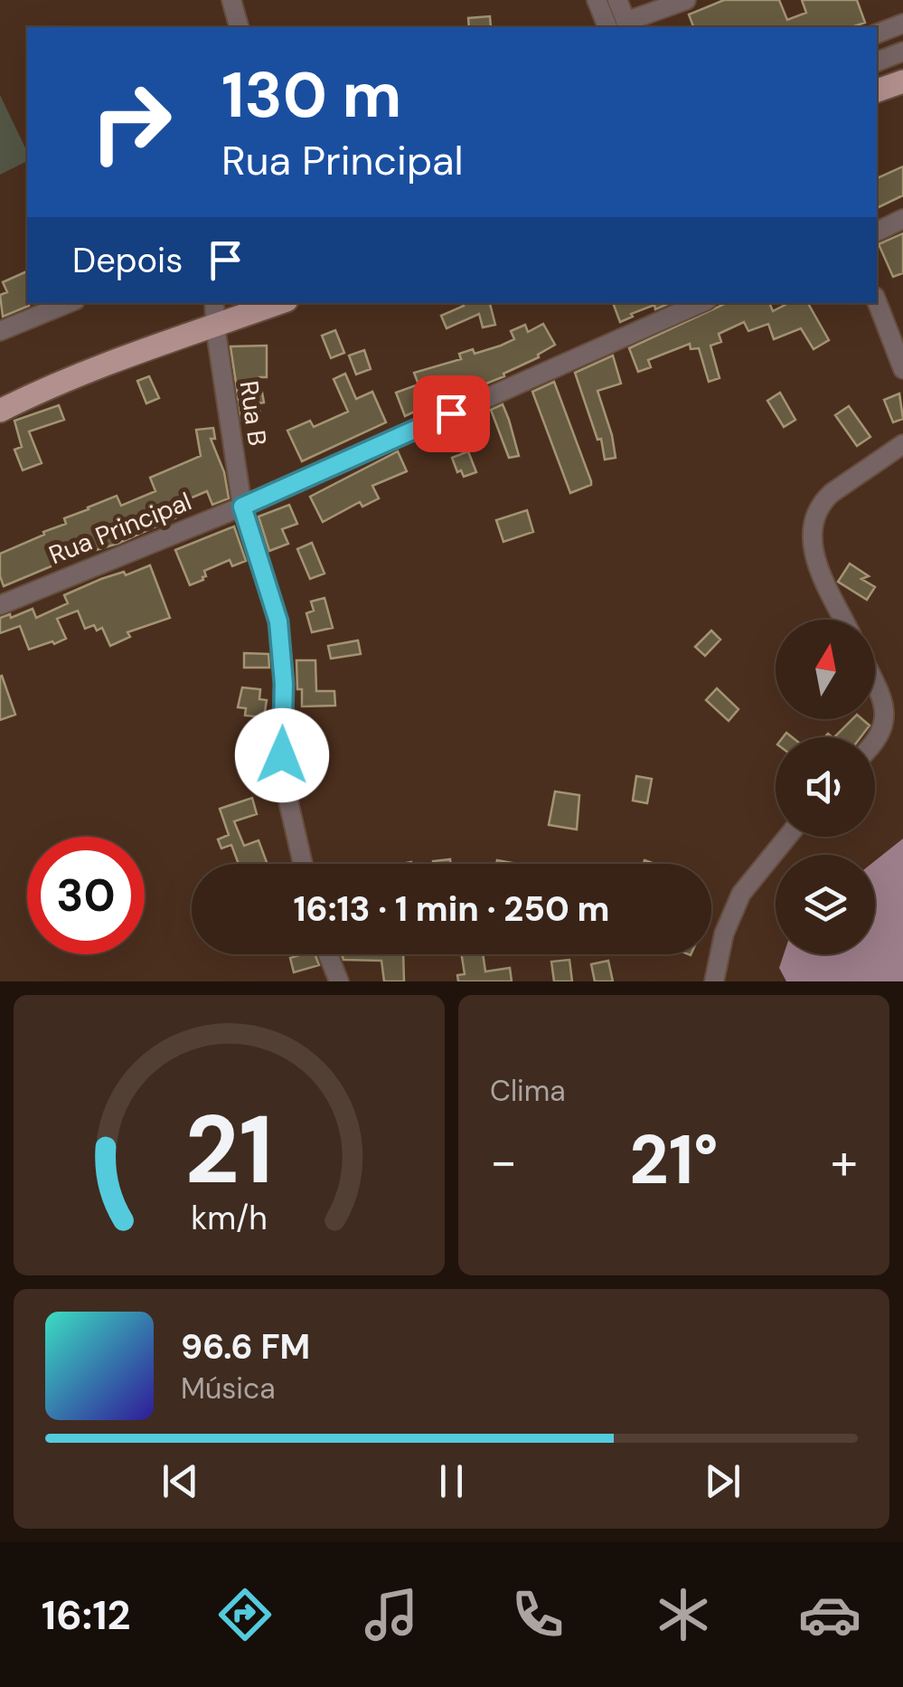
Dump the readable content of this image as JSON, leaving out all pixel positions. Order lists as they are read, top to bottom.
{
  "streets": {
    "street": ["Rua B", "Rua Principal"]
  },
  "crossings": [
    ["Rua B", "Rua Principal"]
  ],
  "north": "top",
  "page": {
    "turn": ["130 m", "Rua Principal"],
    "then": "Depois",
    "limit": "30",
    "trip": "16:13 · 1 min · 250 m",
    "tile": "Clima",
    "heat": ["−", "21°", "+"],
    "song": ["96.6 FM", "Música"],
    "tabs": "16:12",
    "gauge": ["21", "km/h"]
  }
}
